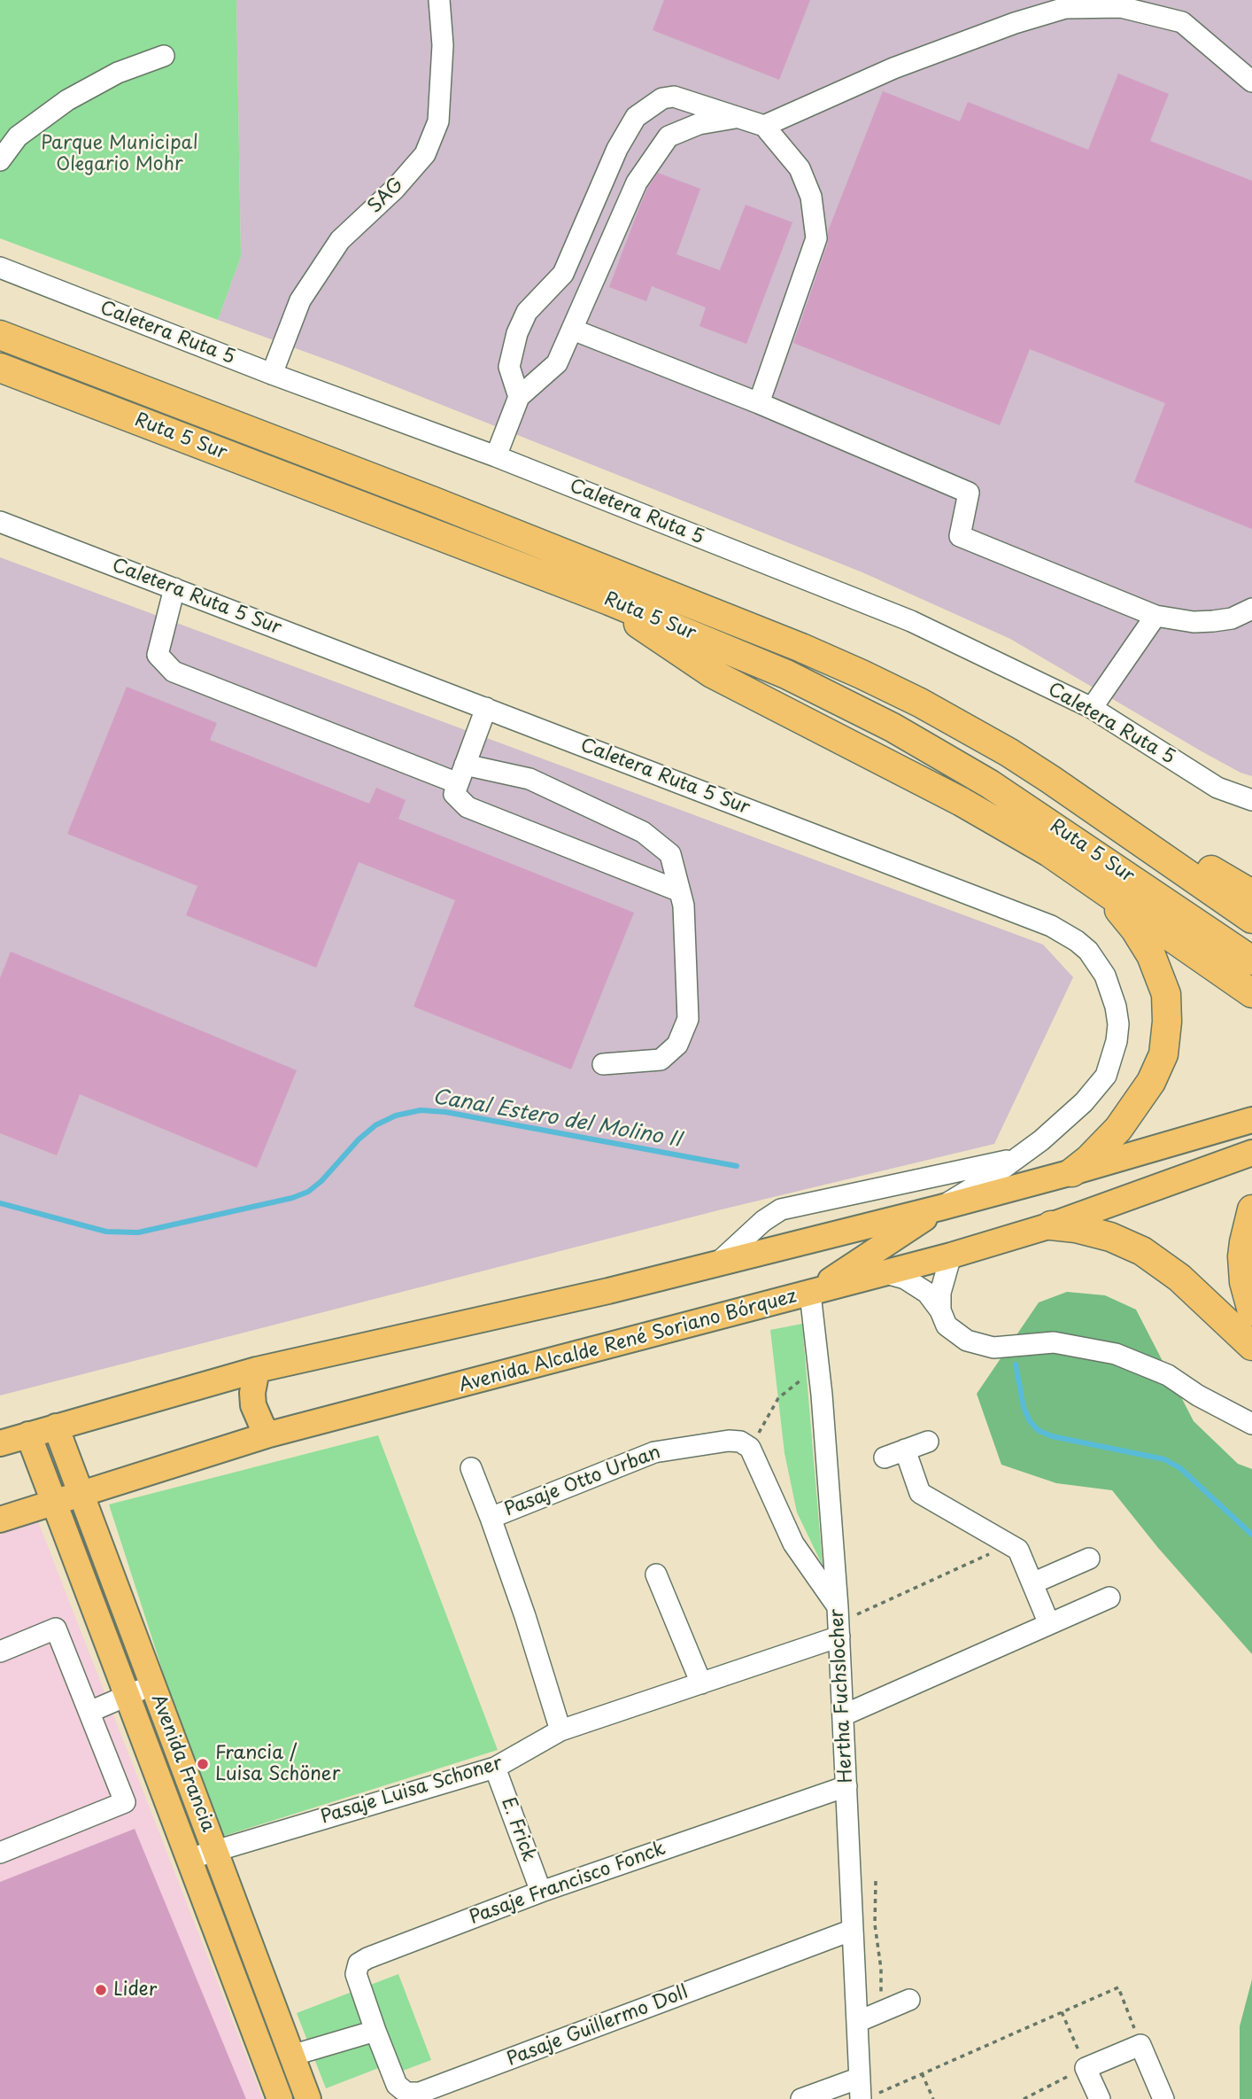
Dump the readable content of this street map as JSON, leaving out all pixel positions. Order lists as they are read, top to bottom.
{
  "streets": {
    "highway": ["Ruta 5 Sur"],
    "main road": ["Avenida Alcalde René Soriano Bórquez", "Avenida Francia"],
    "street": [
      "SAG",
      "Caletera Ruta 5",
      "Caletera Ruta 5 Sur",
      "Pasaje Otto Urban",
      "Hertha Fuchslocher",
      "Pasaje Luisa Schoner",
      "E. Frick",
      "Pasaje Francisco Fonck",
      "Pasaje Guillermo Doll"
    ]
  },
  "crossings": [
    ["SAG", "Caletera Ruta 5"],
    ["Avenida Alcalde René Soriano Bórquez", "Hertha Fuchslocher"],
    ["Avenida Alcalde René Soriano Bórquez", "Avenida Francia"],
    ["Hertha Fuchslocher", "Pasaje Luisa Schoner"],
    ["Hertha Fuchslocher", "Pasaje Francisco Fonck"],
    ["Hertha Fuchslocher", "Pasaje Guillermo Doll"],
    ["Avenida Francia", "Pasaje Luisa Schoner"],
    ["Pasaje Luisa Schoner", "E. Frick"],
    ["E. Frick", "Pasaje Francisco Fonck"],
    ["Pasaje Francisco Fonck", "Pasaje Guillermo Doll"]
  ],
  "water": ["Canal Estero del Molino II"],
  "parks": ["Parque Municipal Olegario Mohr"],
  "places": ["Francia / Luisa Schöner", "Lider"]
}
